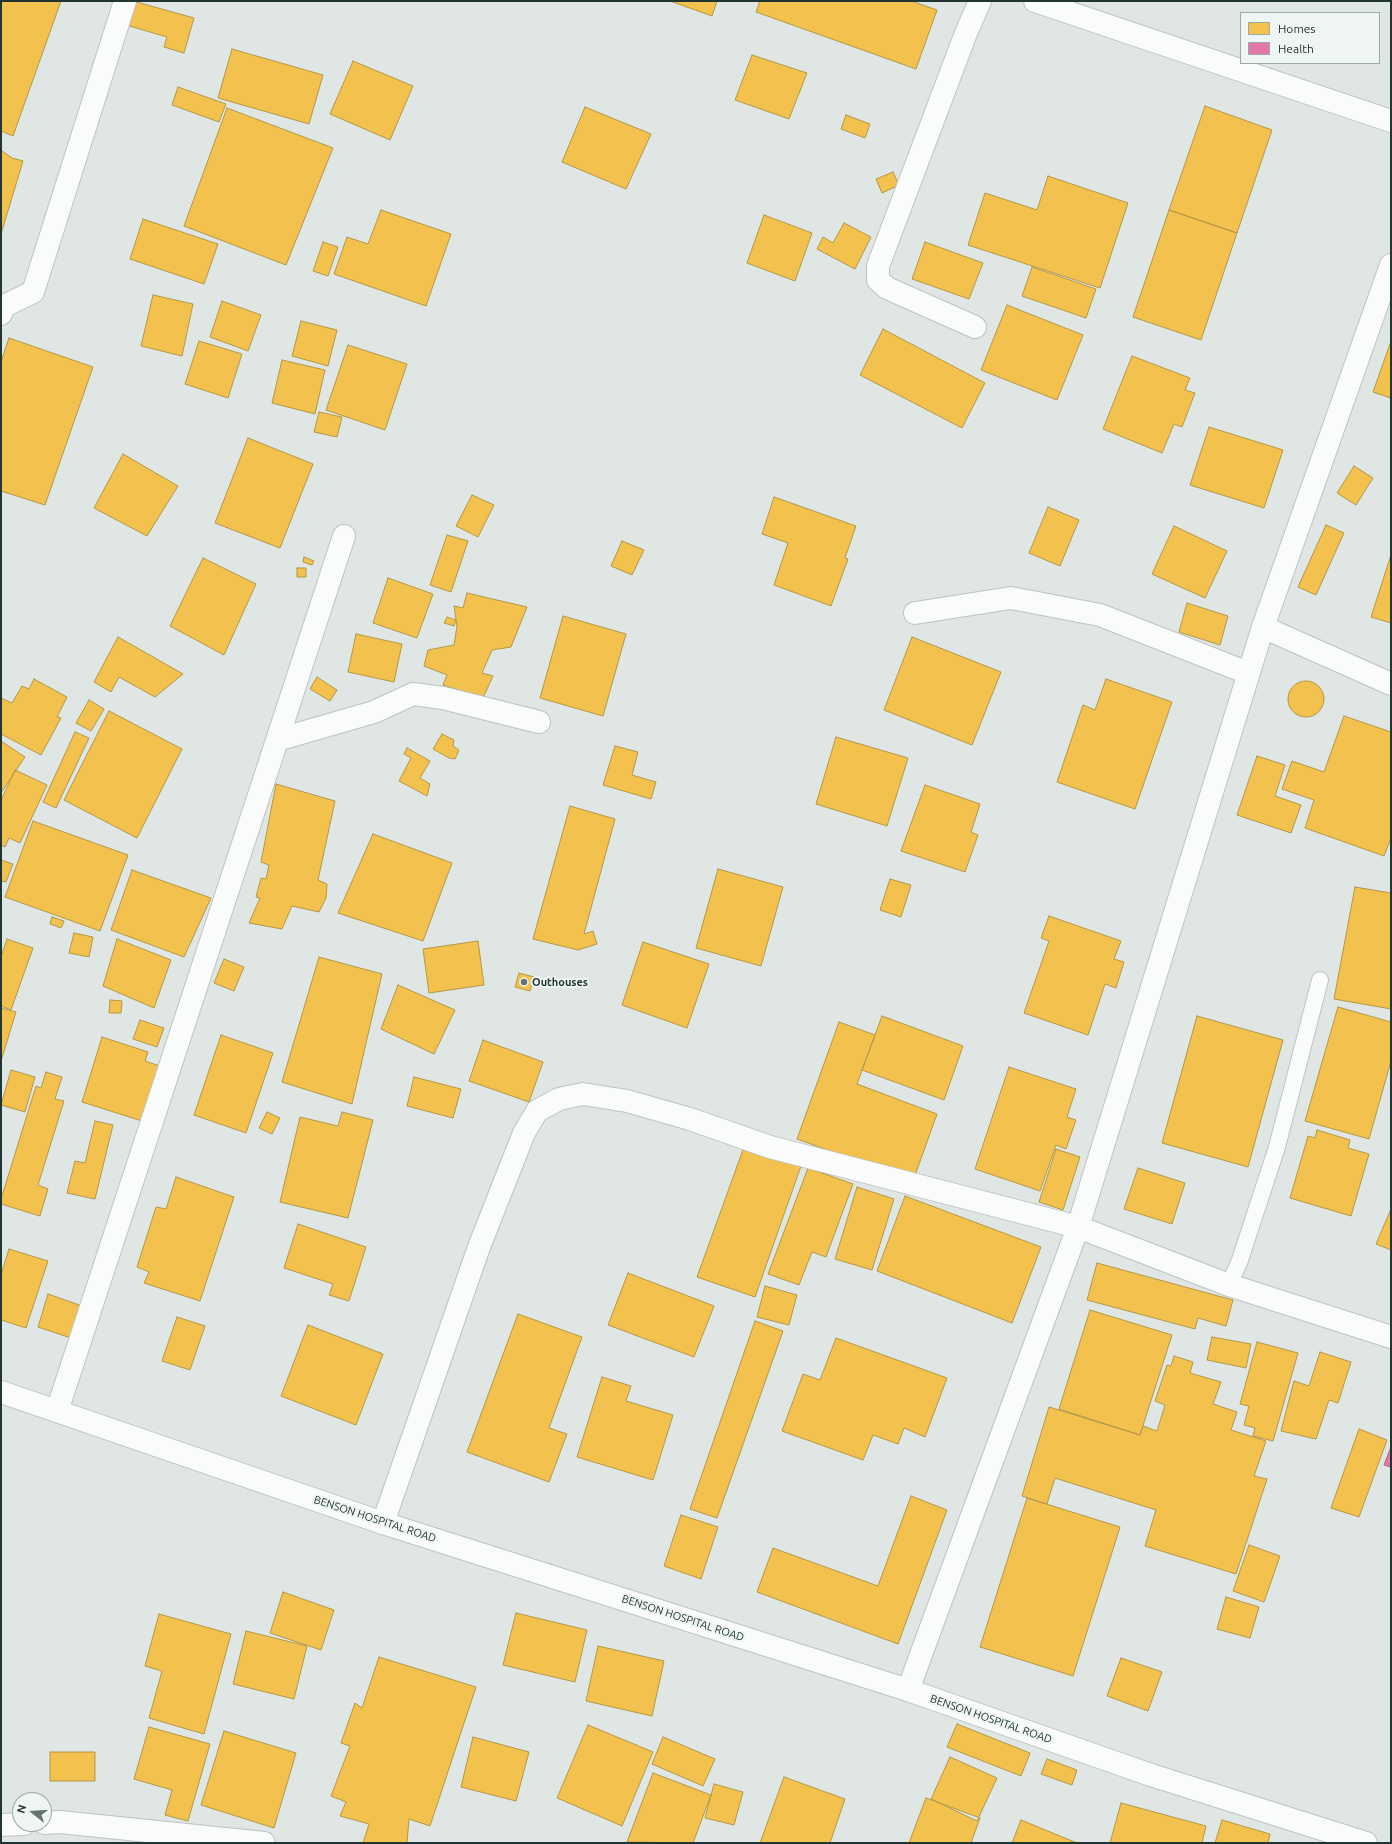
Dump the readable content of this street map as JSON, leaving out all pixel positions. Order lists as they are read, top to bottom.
{
  "streets": {
    "street": ["BENSON HOSPITAL ROAD"]
  },
  "places": ["Outhouses"],
  "legend": ["Homes", "Health"],
  "north": "left"
}
